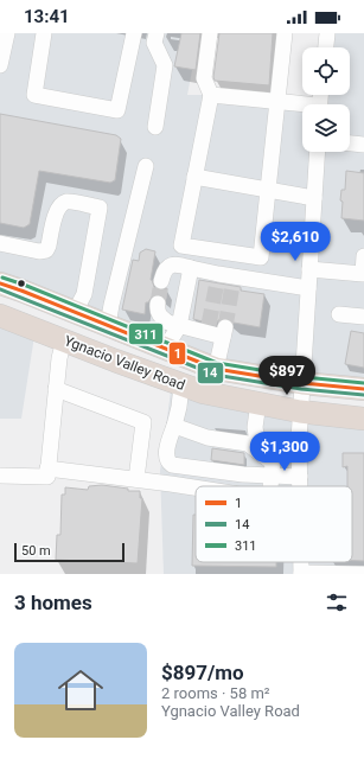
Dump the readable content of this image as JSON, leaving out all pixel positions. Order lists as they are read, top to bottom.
{
  "streets": {
    "highway": ["Ygnacio Valley Road"]
  },
  "lines": ["transit line 311", "transit line 1", "transit line 14"],
  "legend": ["1", "14", "311"],
  "scale_bar": "50 m",
  "page": {
    "status": "13:41",
    "price": ["$2,610", "$897", "$1,300"],
    "scale": "50 m",
    "heading": "3 homes",
    "list": [
      {
        "name": "$897/mo",
        "note": "2 rooms · 58 m² · Ygnacio Valley Road"
      }
    ]
  }
}
